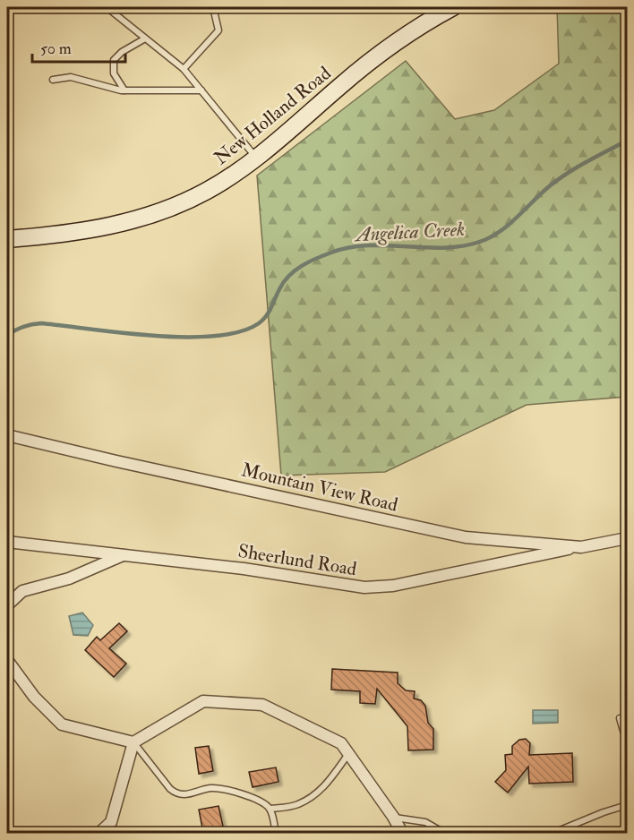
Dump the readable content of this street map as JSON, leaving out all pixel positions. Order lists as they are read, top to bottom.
{
  "streets": {
    "main road": ["New Holland Road"],
    "street": ["Mountain View Road", "Sheerlund Road"]
  },
  "crossings": [
    ["Mountain View Road", "Sheerlund Road"]
  ],
  "water": ["Angelica Creek"],
  "scale_bar": "50 m"
}
